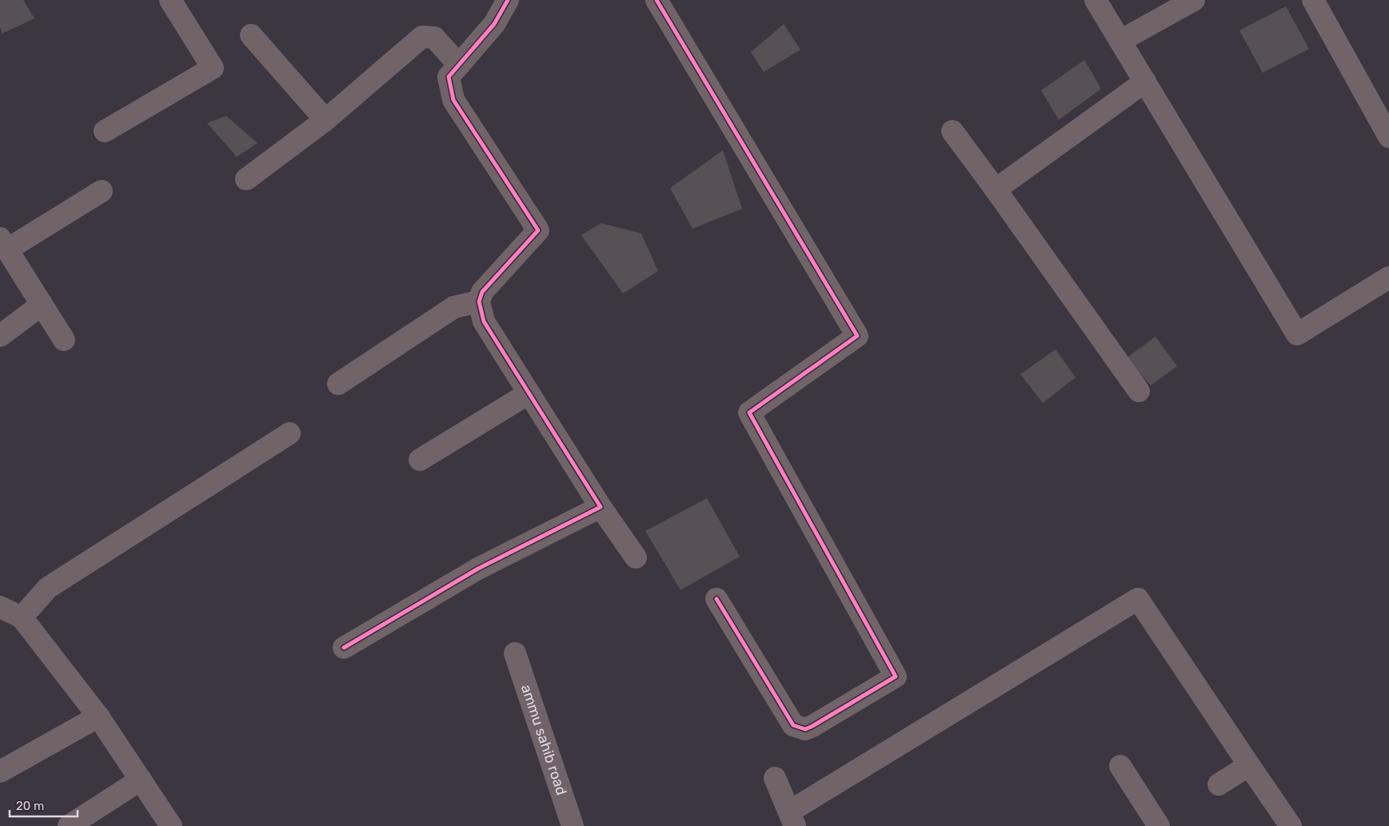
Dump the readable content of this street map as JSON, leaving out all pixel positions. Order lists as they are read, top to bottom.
{
  "streets": {
    "street": ["ammu sahib road"]
  },
  "scale_bar": "20 m"
}
